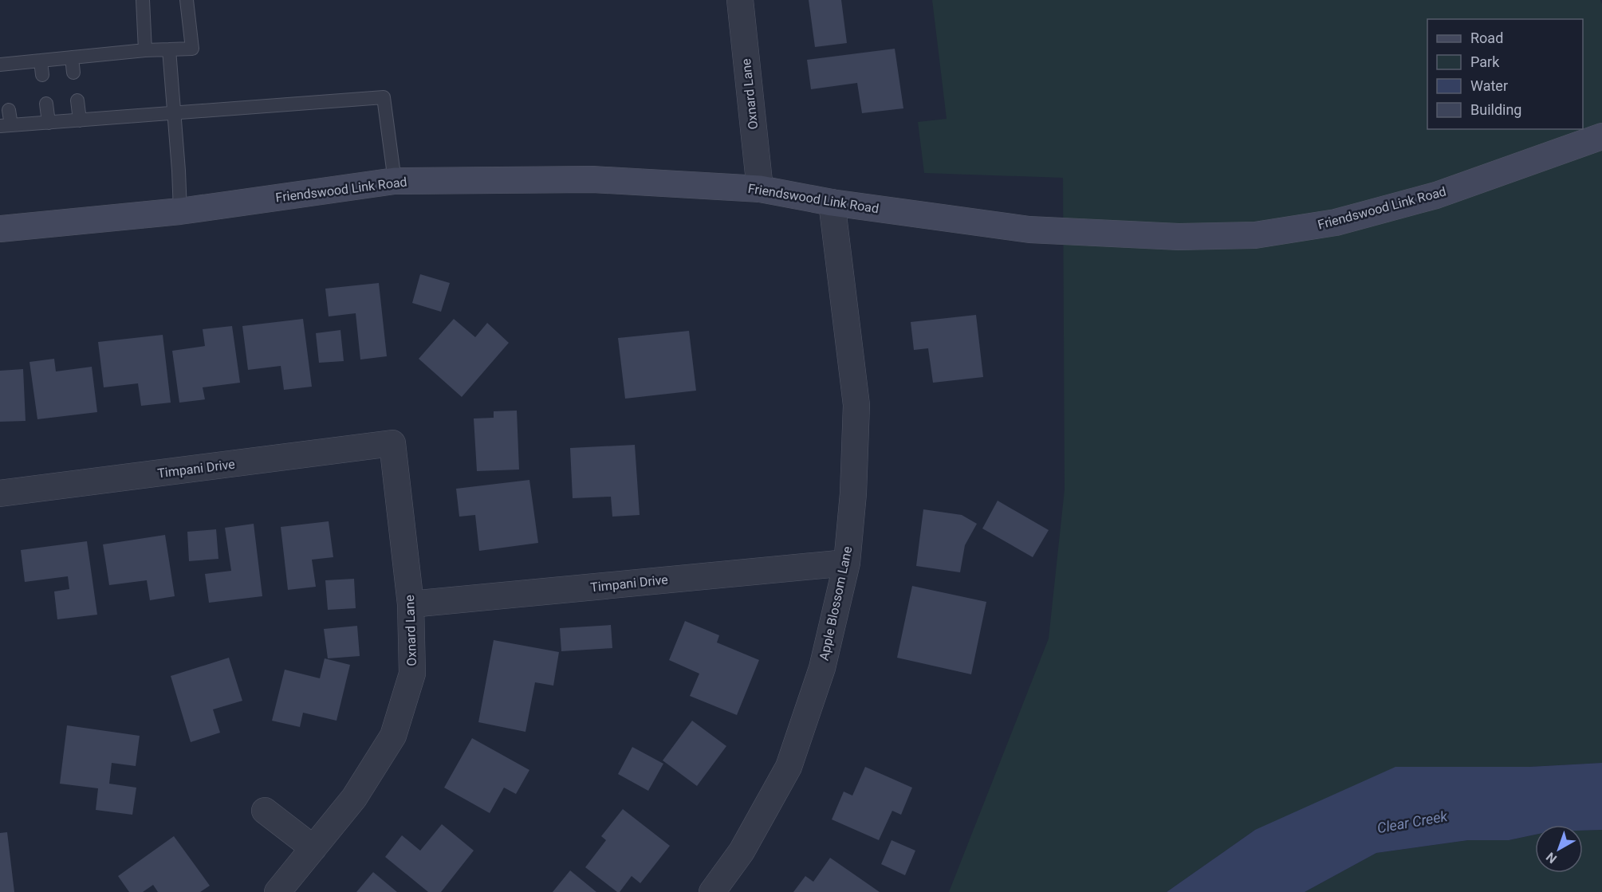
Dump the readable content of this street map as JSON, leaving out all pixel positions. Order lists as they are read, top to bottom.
{
  "streets": {
    "main road": ["Friendswood Link Road"],
    "street": ["Oxnard Lane", "Timpani Drive", "Apple Blossom Lane"]
  },
  "crossings": [
    ["Oxnard Lane", "Friendswood Link Road"],
    ["Oxnard Lane", "Timpani Drive"],
    ["Friendswood Link Road", "Apple Blossom Lane"],
    ["Timpani Drive", "Apple Blossom Lane"]
  ],
  "water": ["Clear Creek"],
  "legend": [
    "Road",
    "Park",
    "Water",
    "Building"
  ],
  "north": "bottom left"
}
